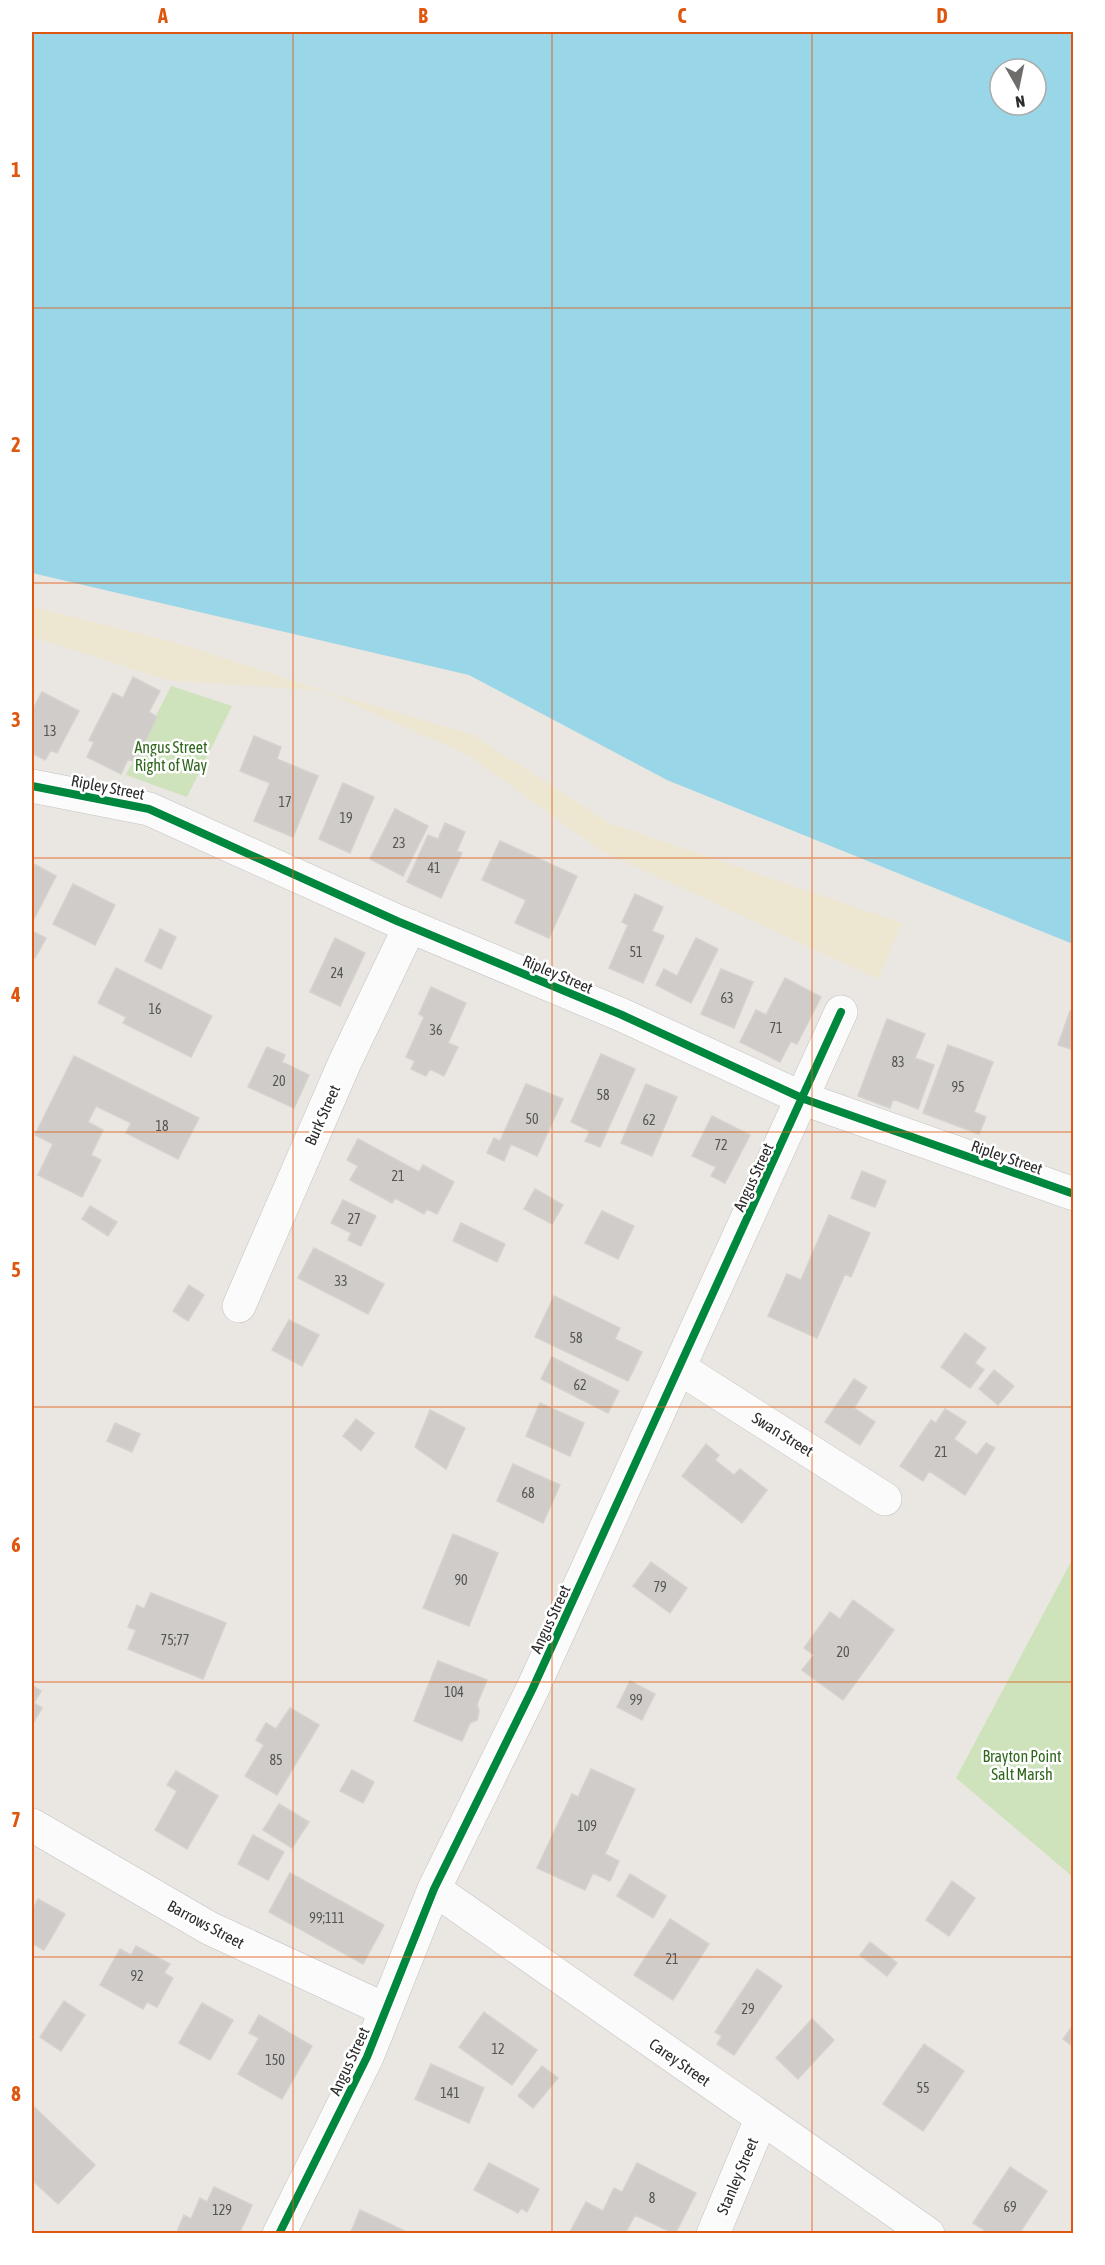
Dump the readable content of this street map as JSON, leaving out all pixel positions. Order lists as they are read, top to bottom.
{
  "streets": {
    "street": [
      "Ripley Street",
      "Burk Street",
      "Angus Street",
      "Swan Street",
      "Barrows Street",
      "Carey Street",
      "Stanley Street"
    ]
  },
  "crossings": [
    ["Ripley Street", "Burk Street"],
    ["Ripley Street", "Angus Street"],
    ["Angus Street", "Swan Street"],
    ["Angus Street", "Barrows Street"],
    ["Angus Street", "Carey Street"],
    ["Carey Street", "Stanley Street"]
  ],
  "parks": ["Angus Street Right of Way", "Brayton Point Salt Marsh"],
  "house_numbers": [
    "13",
    "17",
    "19",
    "23",
    "41",
    "51",
    "24",
    "63",
    "16",
    "71",
    "36",
    "83",
    "20",
    "95",
    "58",
    "50",
    "62",
    "18",
    "72",
    "21",
    "27",
    "33",
    "58",
    "62",
    "21",
    "68",
    "90",
    "79",
    "75;77",
    "20",
    "104",
    "99",
    "85",
    "109",
    "99;111",
    "21",
    "92",
    "29",
    "12",
    "150",
    "55",
    "141",
    "8",
    "69",
    "129"
  ],
  "north": "bottom",
  "grid": {
    "columns": [
      "A",
      "B",
      "C",
      "D"
    ],
    "rows": [
      "1",
      "2",
      "3",
      "4",
      "5",
      "6",
      "7",
      "8"
    ]
  }
}
